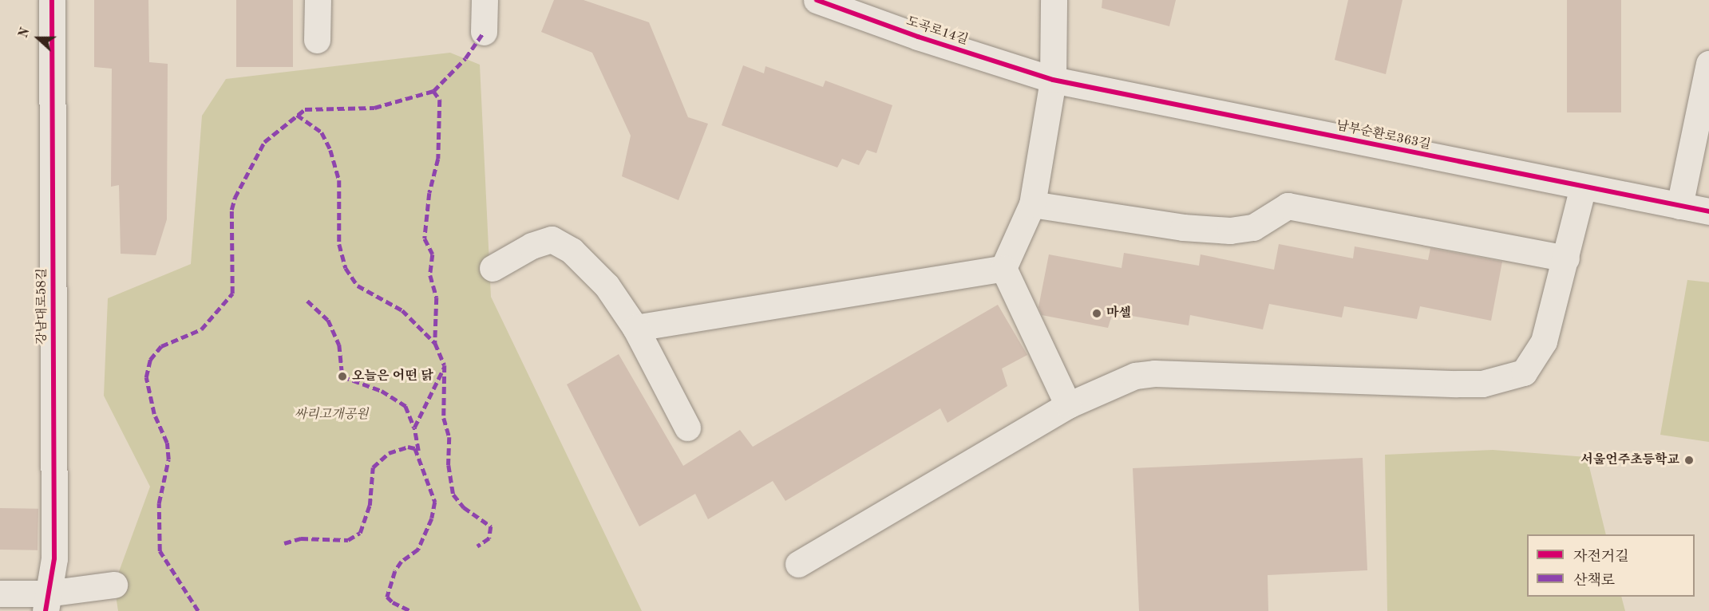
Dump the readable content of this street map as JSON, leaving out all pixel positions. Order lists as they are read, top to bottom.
{
  "streets": {
    "street": ["도곡로14길", "남부순환로363길", "강남대로58길"]
  },
  "crossings": [
    ["도곡로14길", "남부순환로363길"]
  ],
  "parks": ["싸리고개공원"],
  "places": ["마셀", "오늘은 어떤 닭", "서울언주초등학교"],
  "legend": ["자전거길", "산책로"],
  "north": "left"
}
